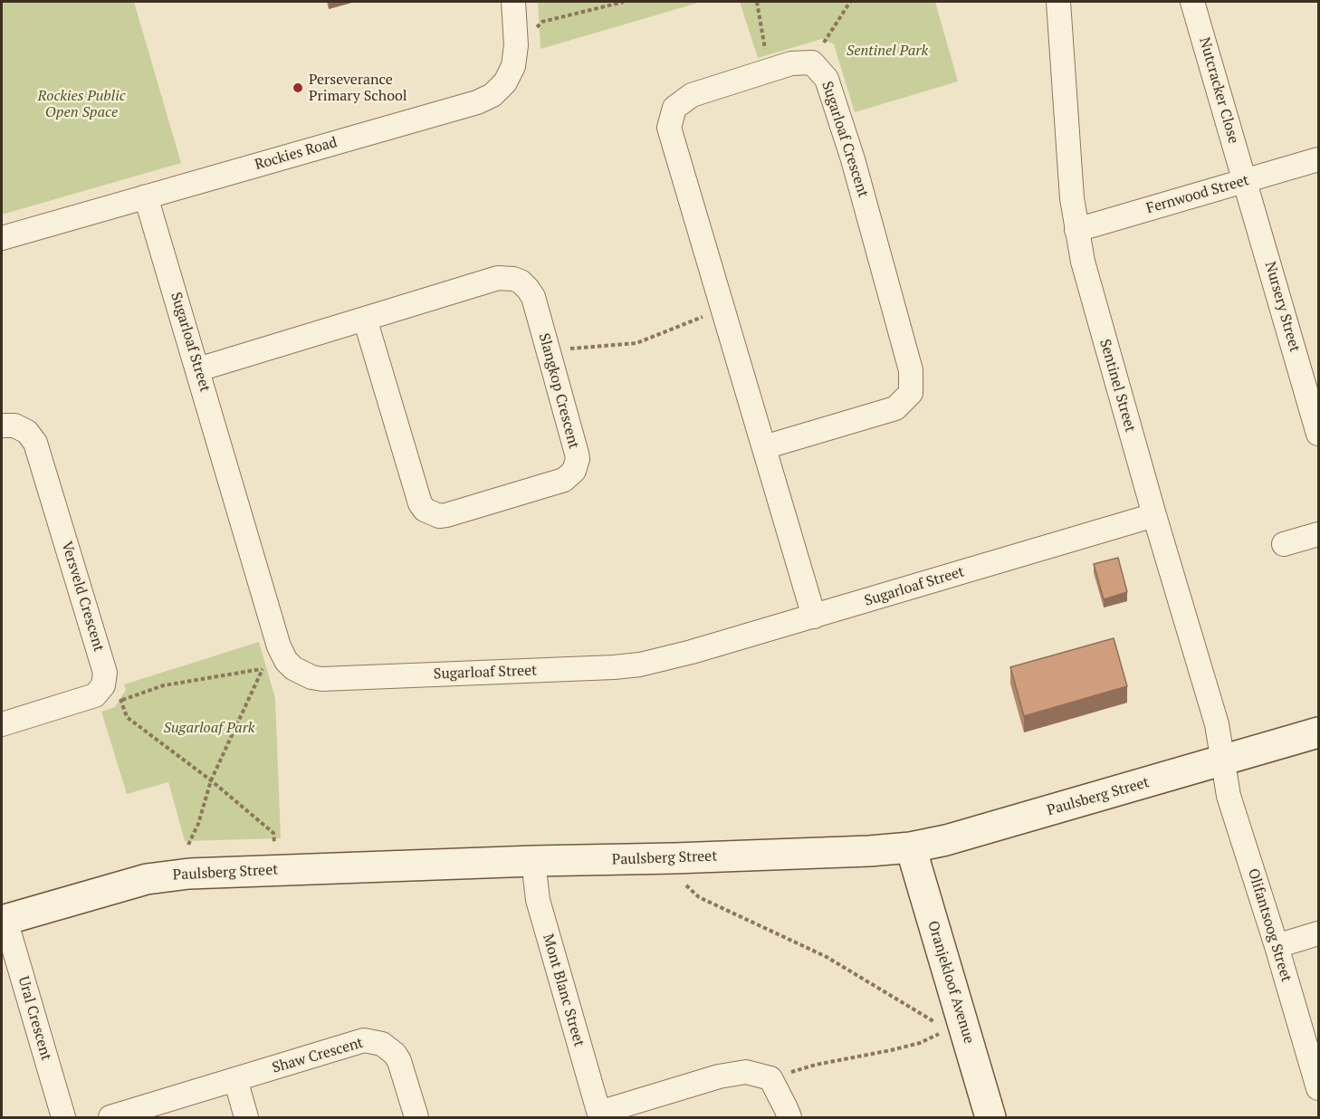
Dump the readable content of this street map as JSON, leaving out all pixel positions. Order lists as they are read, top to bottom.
{
  "streets": {
    "street": [
      "Nutcracker Close",
      "Sugarloaf Crescent",
      "Rockies Road",
      "Fernwood Street",
      "Nursery Street",
      "Sugarloaf Street",
      "Sentinel Street",
      "Slangkop Crescent",
      "Versveld Crescent",
      "Paulsberg Street",
      "Olifantsoog Street",
      "Oranjekloof Avenue",
      "Mont Blanc Street",
      "Ural Crescent",
      "Shaw Crescent"
    ]
  },
  "crossings": [
    ["Nutcracker Close", "Fernwood Street"],
    ["Nutcracker Close", "Nursery Street"],
    ["Rockies Road", "Sugarloaf Street"],
    ["Fernwood Street", "Nursery Street"],
    ["Fernwood Street", "Sentinel Street"],
    ["Sugarloaf Street", "Sentinel Street"],
    ["Sugarloaf Street", "Slangkop Crescent"],
    ["Sentinel Street", "Paulsberg Street"],
    ["Sentinel Street", "Olifantsoog Street"],
    ["Paulsberg Street", "Olifantsoog Street"],
    ["Paulsberg Street", "Oranjekloof Avenue"],
    ["Paulsberg Street", "Mont Blanc Street"],
    ["Paulsberg Street", "Ural Crescent"]
  ],
  "parks": ["Sentinel Park", "Rockies Public Open Space", "Sugarloaf Park"],
  "places": ["Perseverance Primary School"]
}
